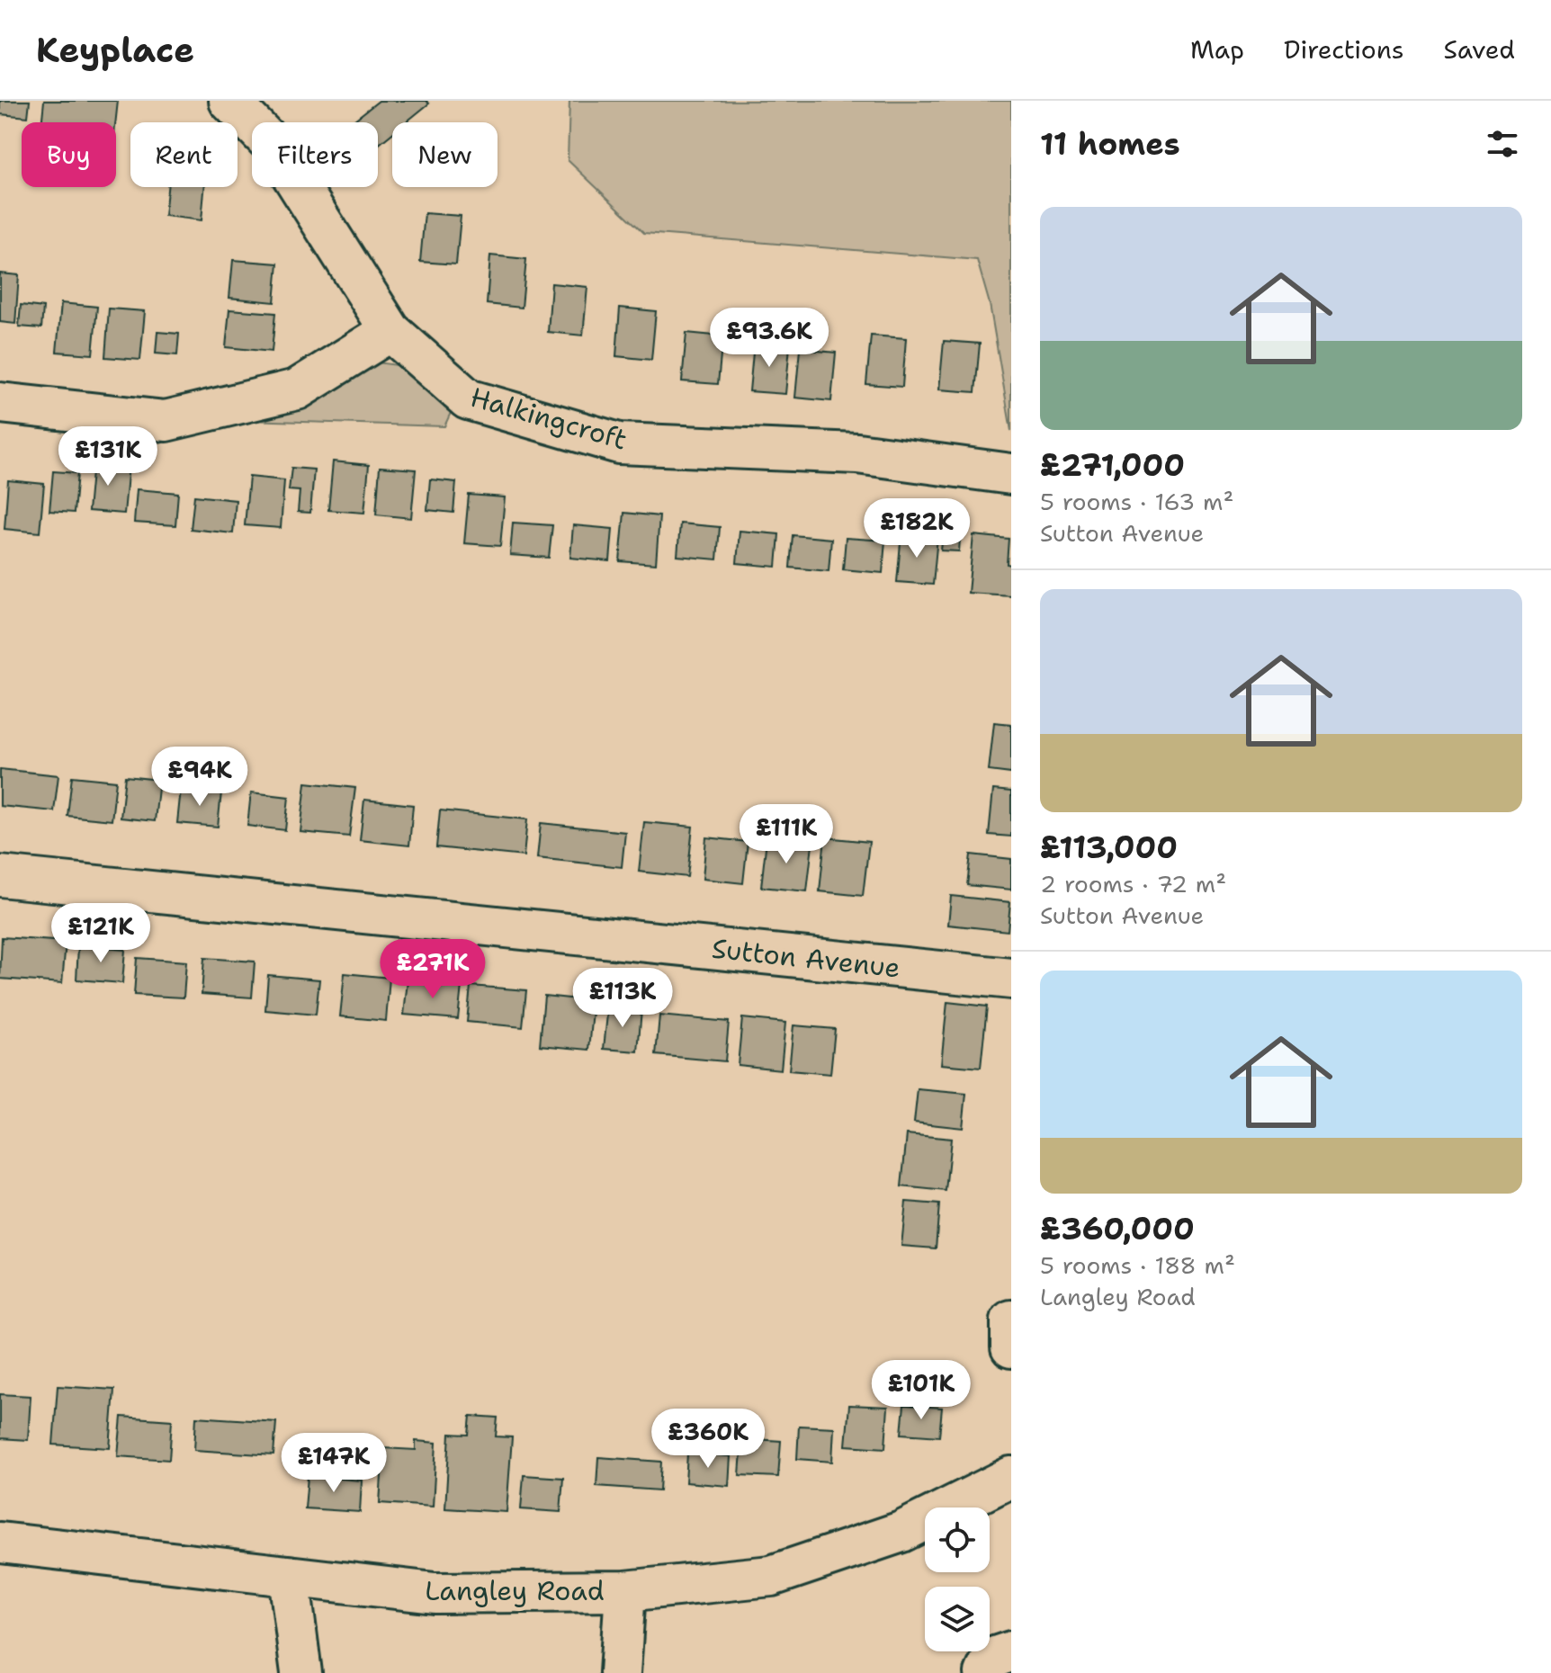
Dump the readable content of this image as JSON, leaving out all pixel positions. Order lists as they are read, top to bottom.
{
  "streets": {
    "street": ["Halkingcroft", "Sutton Avenue", "Langley Road"]
  },
  "page": {
    "header": "Keyplace",
    "nav": ["Map", "Directions", "Saved"],
    "heading": "11 homes",
    "chip": [
      "Buy",
      "Rent",
      "Filters",
      "New"
    ],
    "list": [
      {
        "name": "£271,000",
        "note": "5 rooms · 163 m² · Sutton Avenue"
      },
      {
        "name": "£113,000",
        "note": "2 rooms · 72 m² · Sutton Avenue"
      },
      {
        "name": "£360,000",
        "note": "5 rooms · 188 m² · Langley Road"
      }
    ],
    "price": [
      "£93.6K",
      "£131K",
      "£182K",
      "£94K",
      "£111K",
      "£121K",
      "£271K",
      "£113K",
      "£101K",
      "£360K",
      "£147K"
    ]
  }
}
